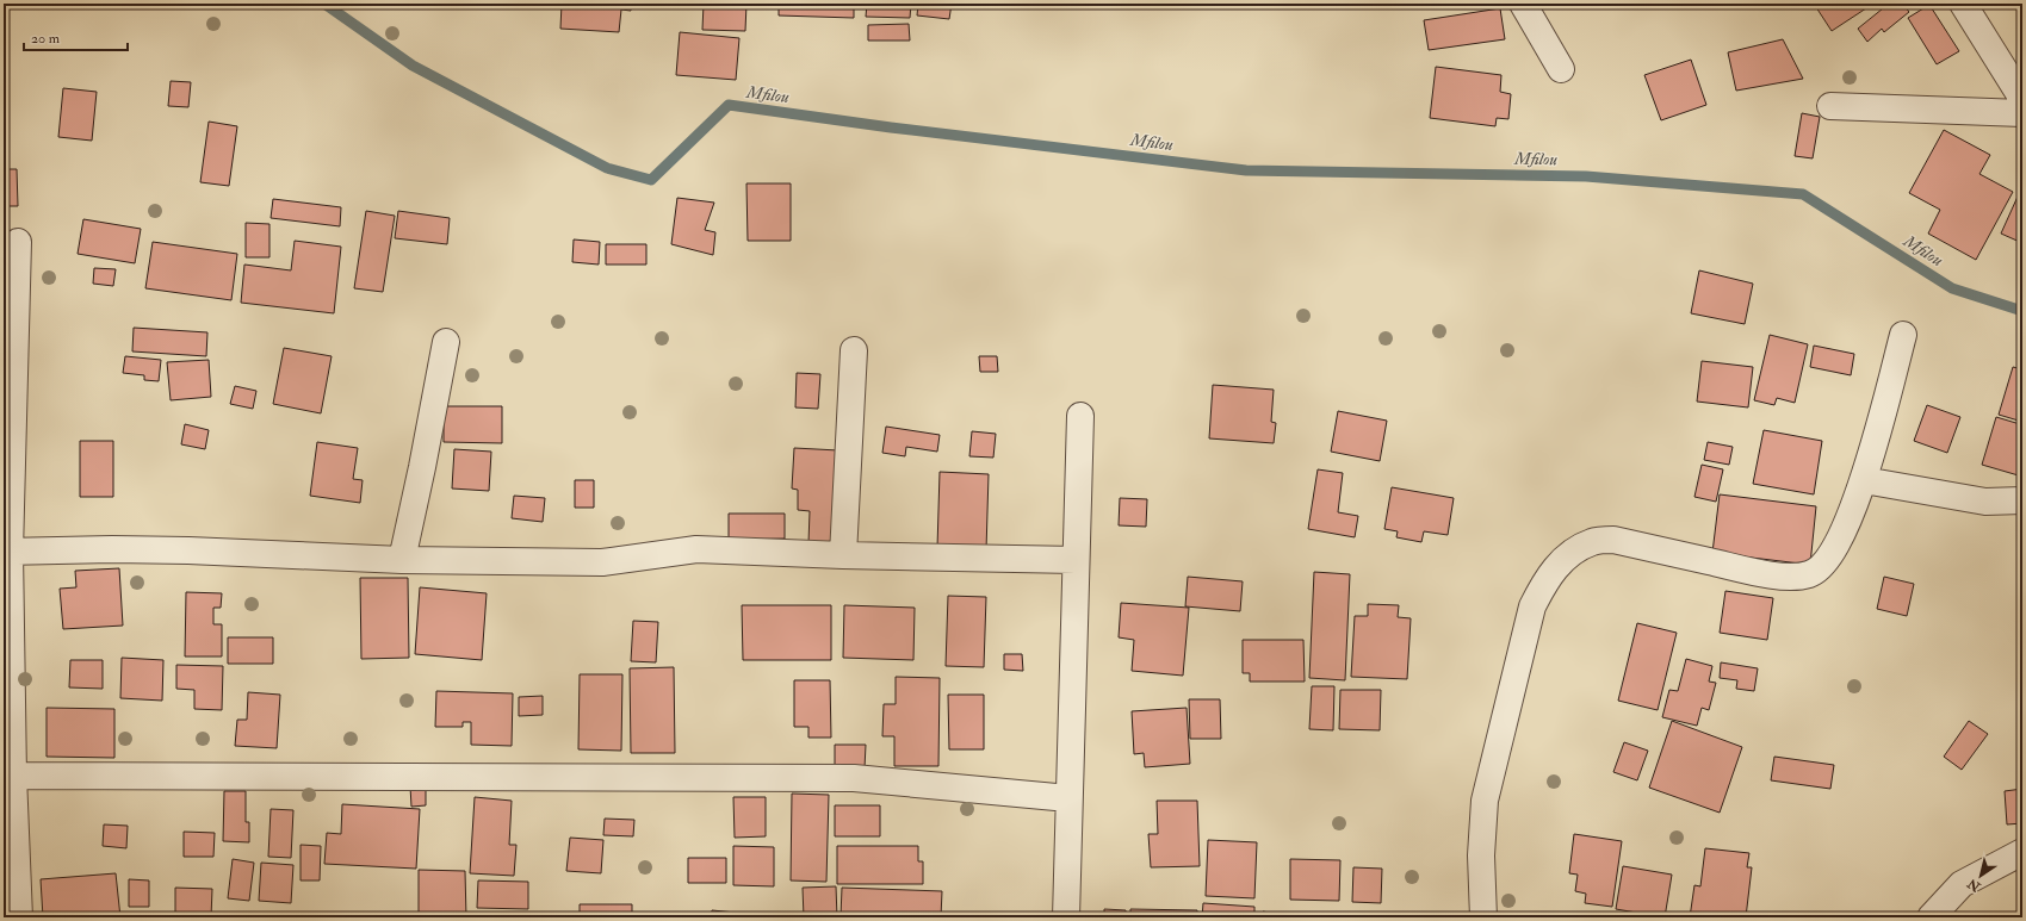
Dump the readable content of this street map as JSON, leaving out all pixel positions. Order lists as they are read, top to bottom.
{
  "water": ["Mfilou"],
  "scale_bar": "20 m",
  "north": "bottom left"
}
